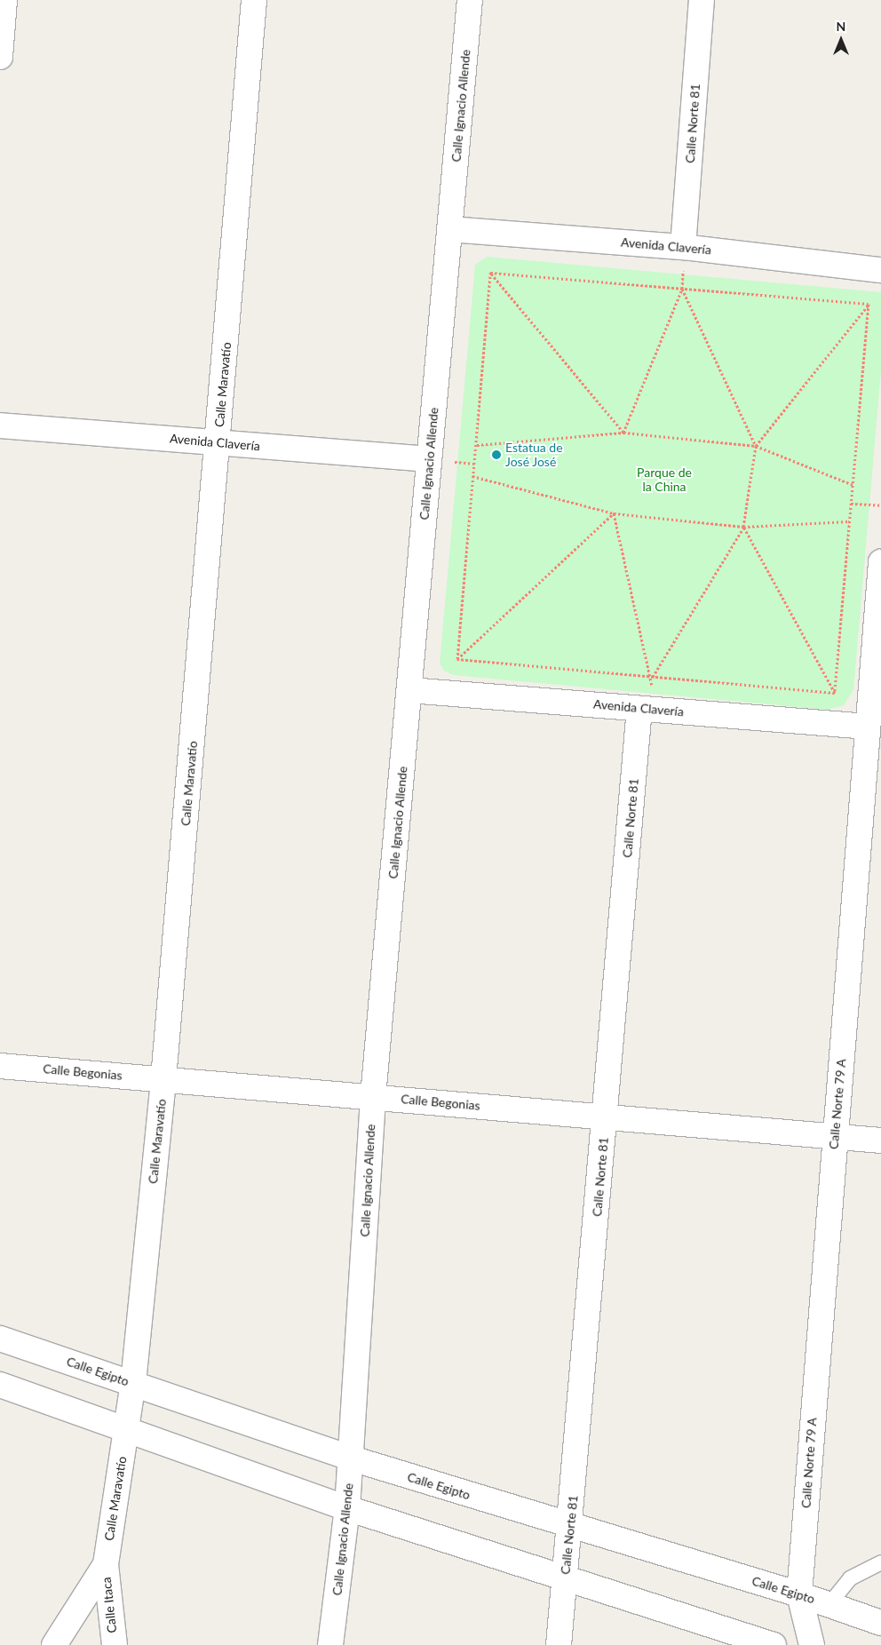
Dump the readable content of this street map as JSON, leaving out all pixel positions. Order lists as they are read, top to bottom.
{
  "streets": {
    "street": [
      "Calle Ignacio Allende",
      "Calle Norte 81",
      "Avenida Clavería",
      "Calle Maravatío",
      "Calle Begonias",
      "Calle Norte 79 A",
      "Calle Egipto",
      "Calle Itaca"
    ]
  },
  "crossings": [
    ["Calle Ignacio Allende", "Avenida Clavería"],
    ["Calle Ignacio Allende", "Calle Begonias"],
    ["Calle Ignacio Allende", "Calle Egipto"],
    ["Calle Norte 81", "Avenida Clavería"],
    ["Calle Norte 81", "Calle Begonias"],
    ["Calle Norte 81", "Calle Egipto"],
    ["Avenida Clavería", "Calle Maravatío"],
    ["Avenida Clavería", "Calle Norte 79 A"],
    ["Calle Maravatío", "Calle Begonias"],
    ["Calle Maravatío", "Calle Egipto"],
    ["Calle Maravatío", "Calle Itaca"],
    ["Calle Begonias", "Calle Norte 79 A"],
    ["Calle Norte 79 A", "Calle Egipto"]
  ],
  "parks": ["Parque de la China"],
  "places": ["Estatua de José José"],
  "north": "top"
}
